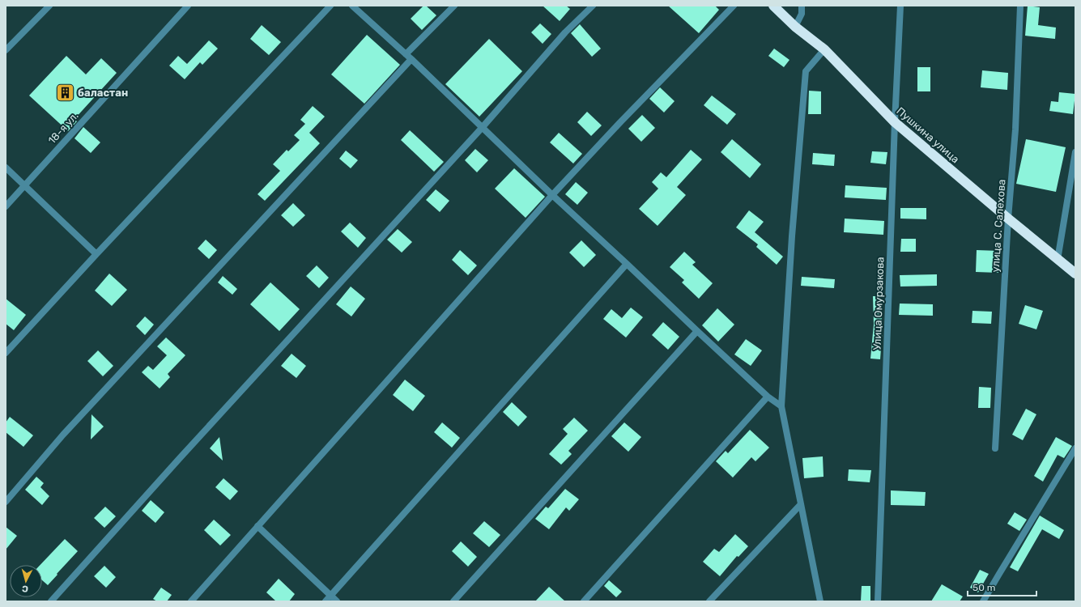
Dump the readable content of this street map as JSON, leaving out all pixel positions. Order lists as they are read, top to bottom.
{
  "streets": {
    "highway": ["Пушкина улица"],
    "street": ["18-я ул.", "улица С. Салехова", "Улица Омурзакова"]
  },
  "crossings": [
    ["Пушкина улица", "улица С. Салехова"],
    ["Пушкина улица", "Улица Омурзакова"]
  ],
  "places": {
    "building": ["баластан"]
  },
  "scale_bar": "50 m",
  "north": "bottom"
}
